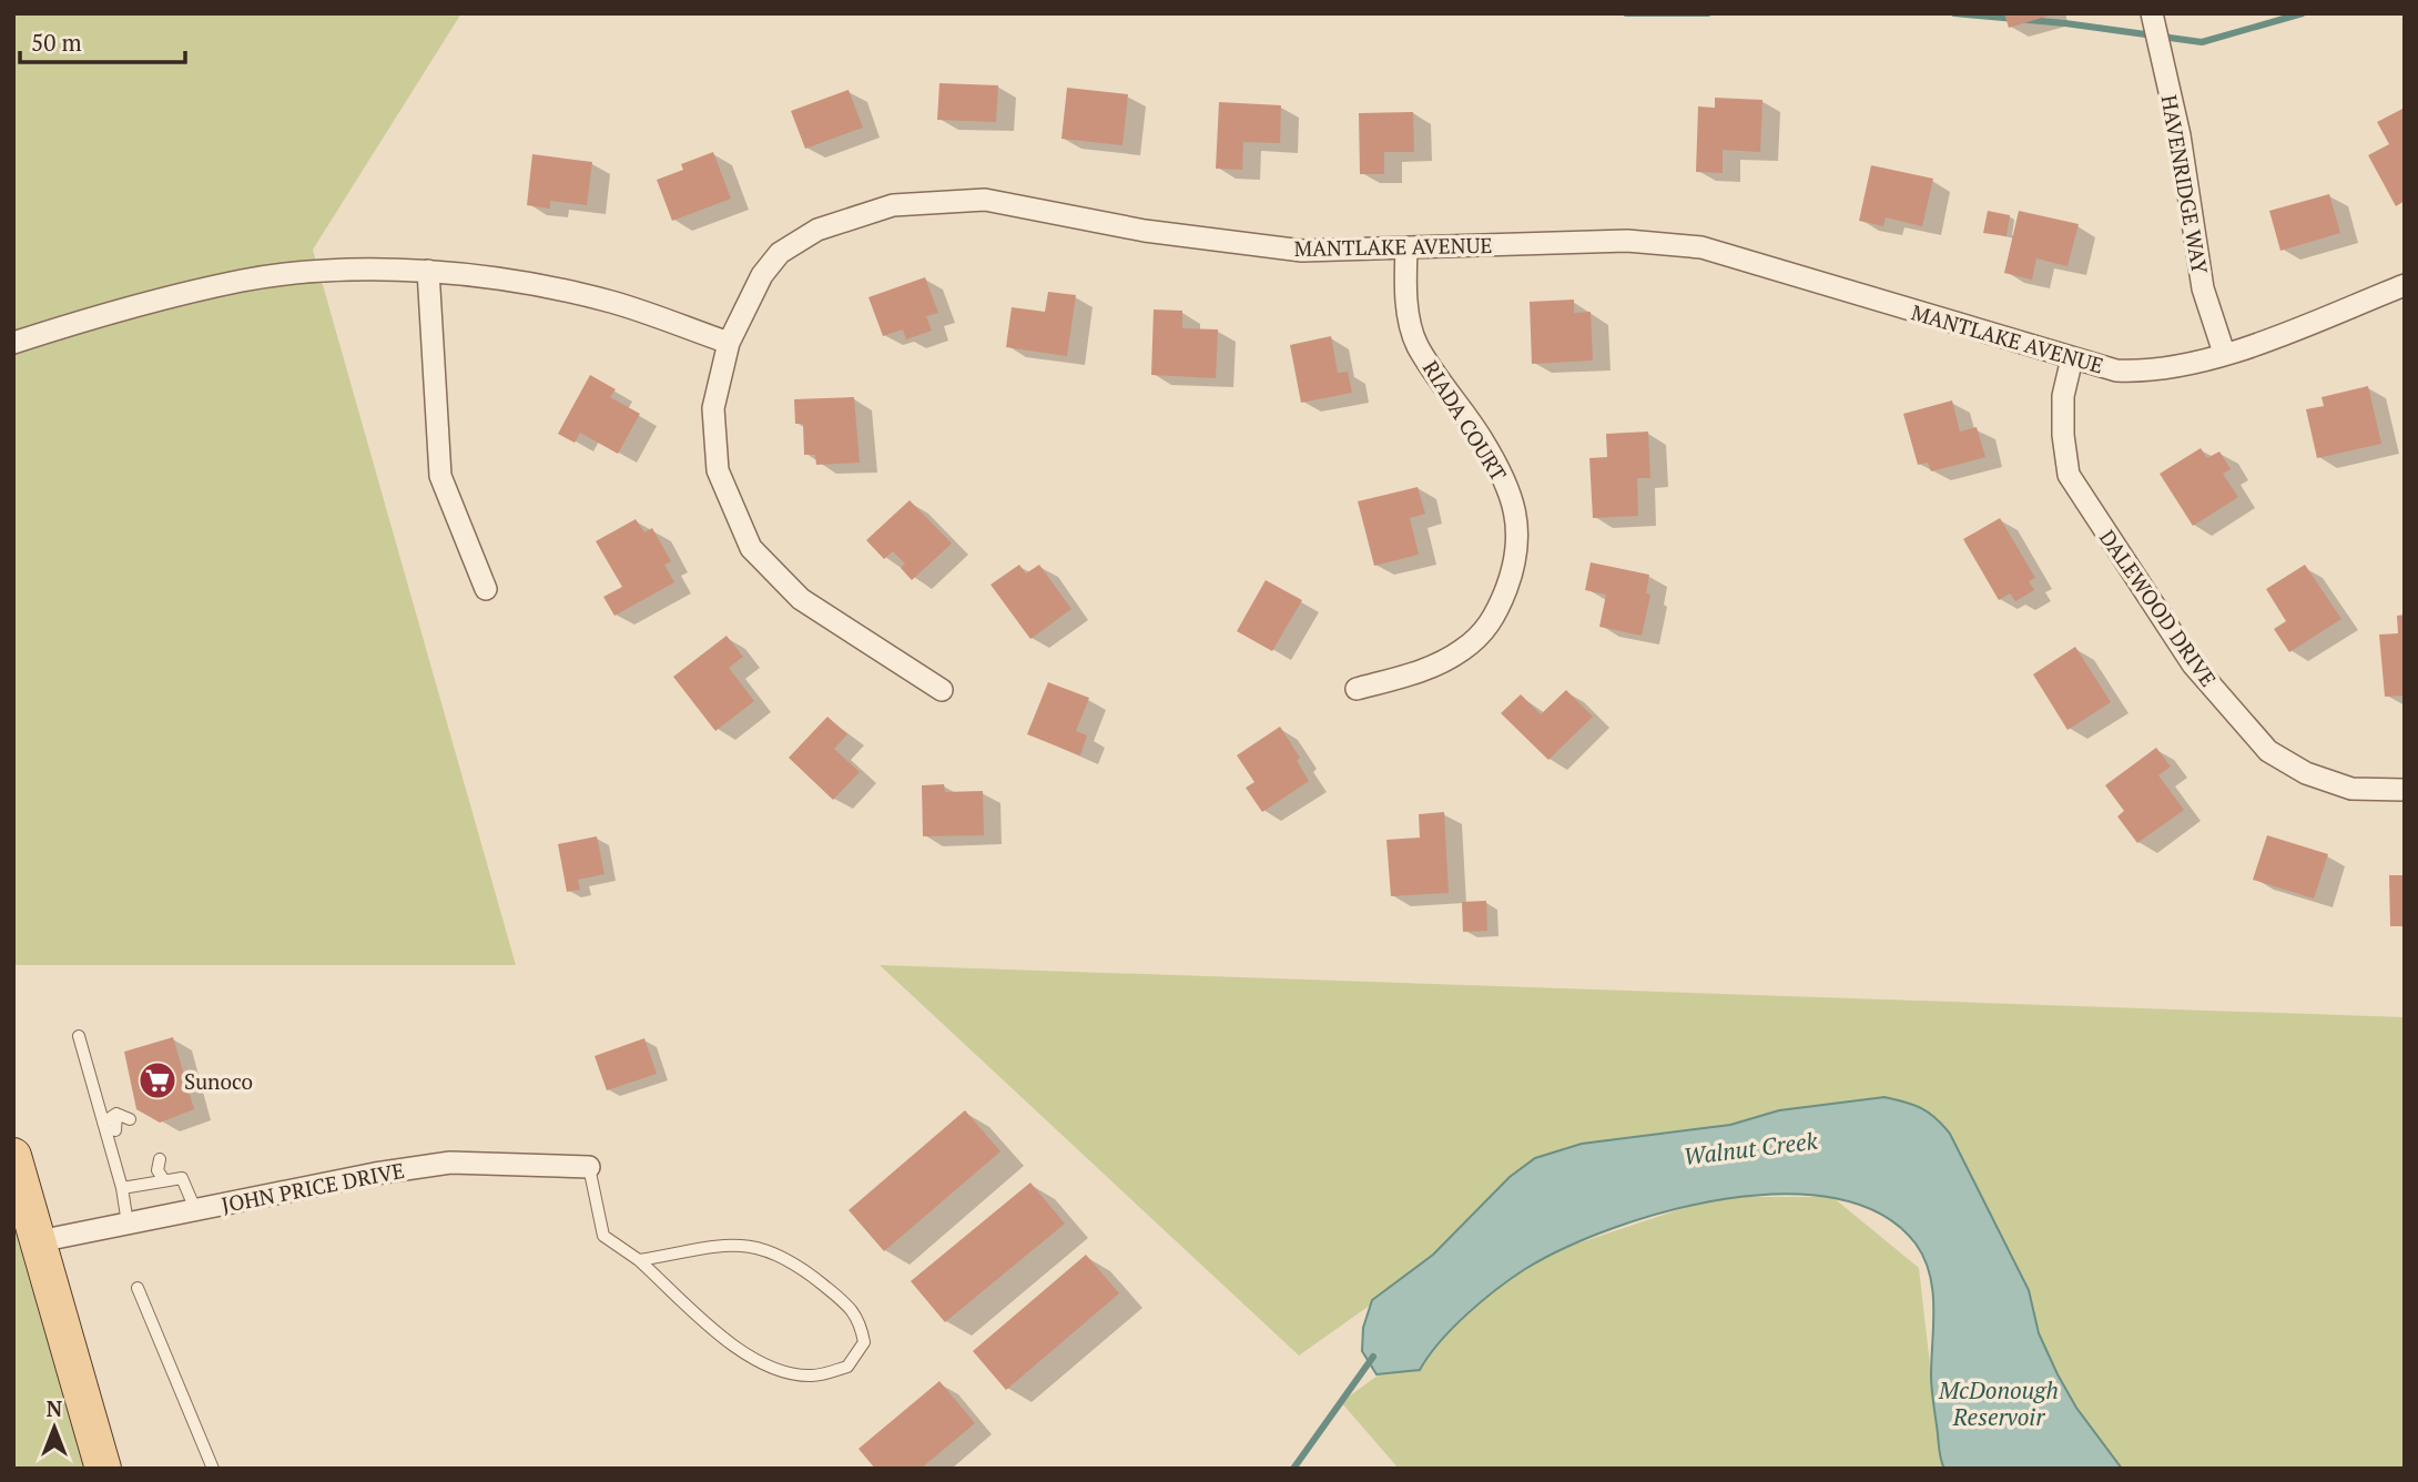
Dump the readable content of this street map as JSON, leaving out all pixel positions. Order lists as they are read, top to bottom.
{
  "streets": {
    "street": [
      "HAVENRIDGE WAY",
      "MANTLAKE AVENUE",
      "RIADA COURT",
      "DALEWOOD DRIVE",
      "JOHN PRICE DRIVE"
    ]
  },
  "crossings": [
    ["HAVENRIDGE WAY", "MANTLAKE AVENUE"],
    ["MANTLAKE AVENUE", "RIADA COURT"],
    ["MANTLAKE AVENUE", "DALEWOOD DRIVE"]
  ],
  "water": ["Walnut Creek", "McDonough Reservoir"],
  "places": {
    "supermarket": ["Sunoco"]
  },
  "scale_bar": "50 m",
  "north": "top"
}
